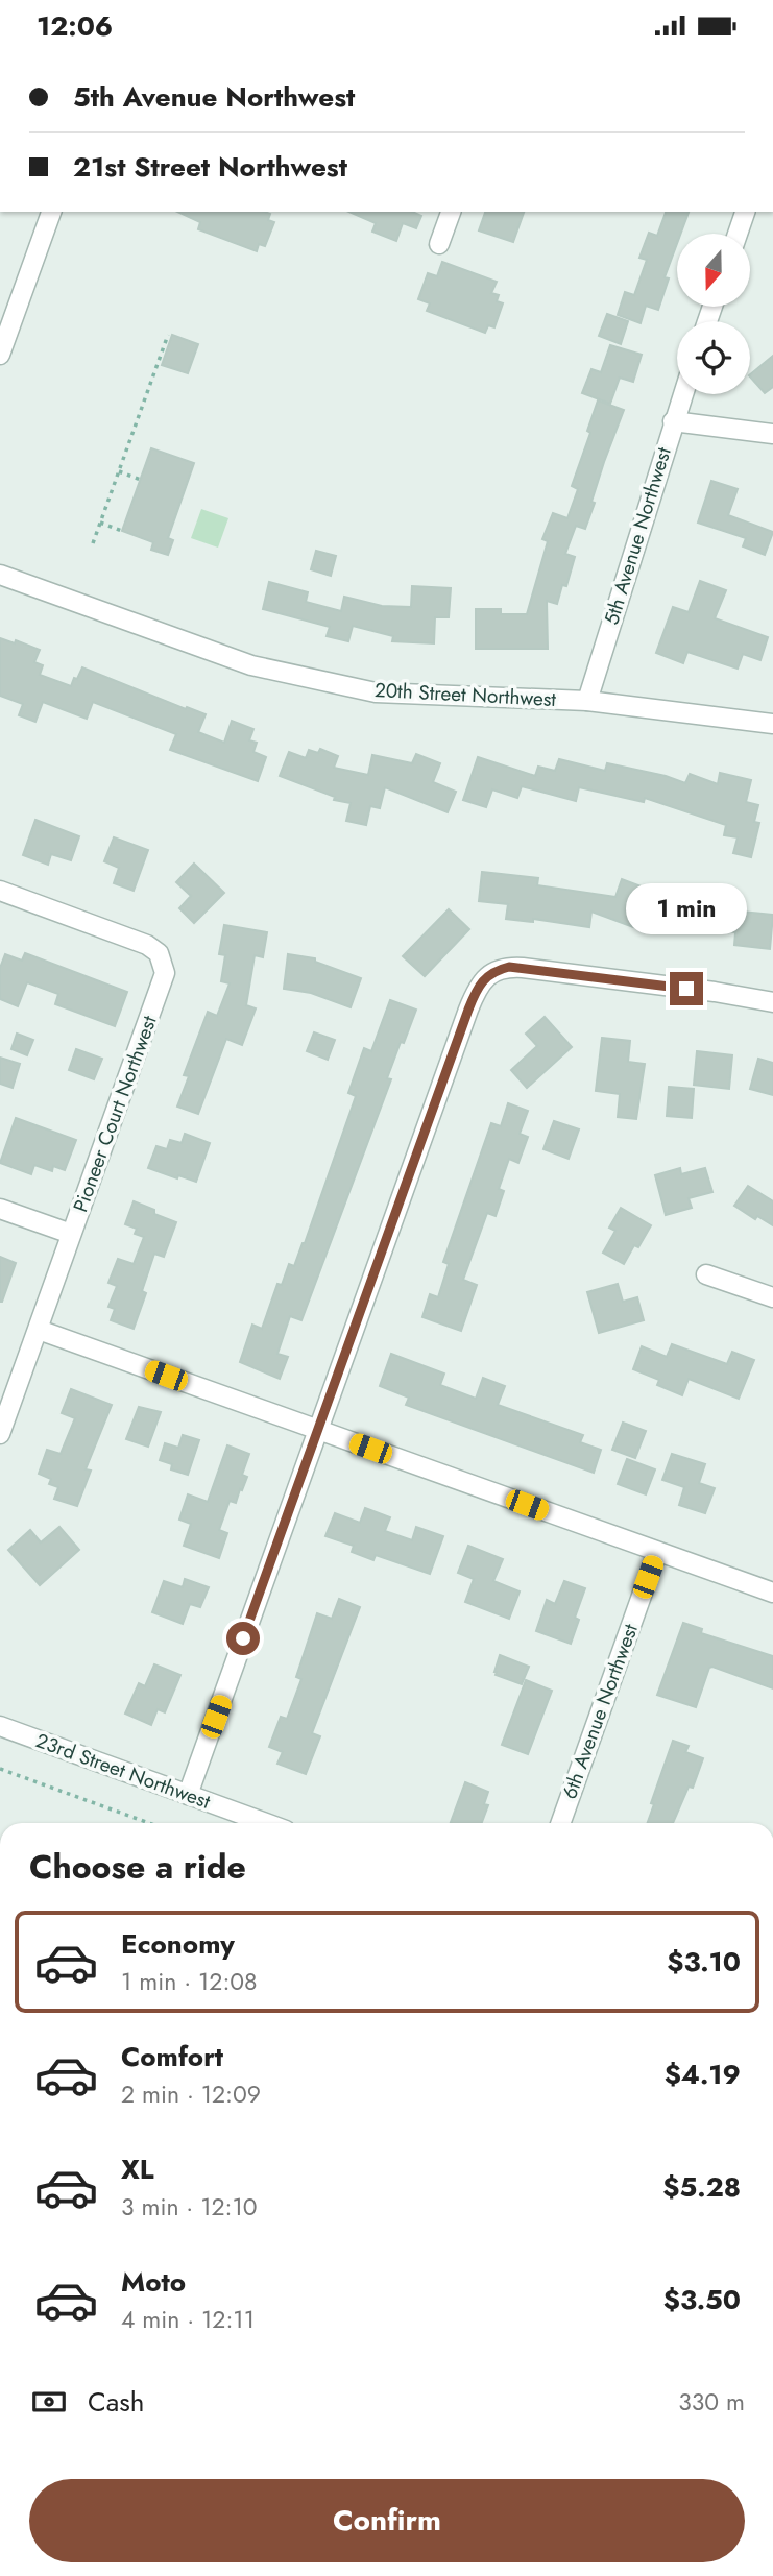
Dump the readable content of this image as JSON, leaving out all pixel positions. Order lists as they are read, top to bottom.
{
  "streets": {
    "street": [
      "5th Avenue Northwest",
      "20th Street Northwest",
      "Pioneer Court Northwest",
      "6th Avenue Northwest",
      "23rd Street Northwest"
    ]
  },
  "crossings": [
    ["5th Avenue Northwest", "20th Street Northwest"]
  ],
  "north": "bottom",
  "page": {
    "status": "12:06",
    "banner": ["5th Avenue Northwest", "21st Street Northwest"],
    "bubble": "1 min",
    "heading": "Choose a ride",
    "list": [
      {
        "name": "Economy",
        "note": "1 min · 12:08",
        "value": "$3.10"
      },
      {
        "name": "Comfort",
        "note": "2 min · 12:09",
        "value": "$4.19"
      },
      {
        "name": "XL",
        "note": "3 min · 12:10",
        "value": "$5.28"
      },
      {
        "name": "Moto",
        "note": "4 min · 12:11",
        "value": "$3.50"
      }
    ],
    "pay": ["Cash", "330 m"],
    "buttons": "Confirm"
  }
}
